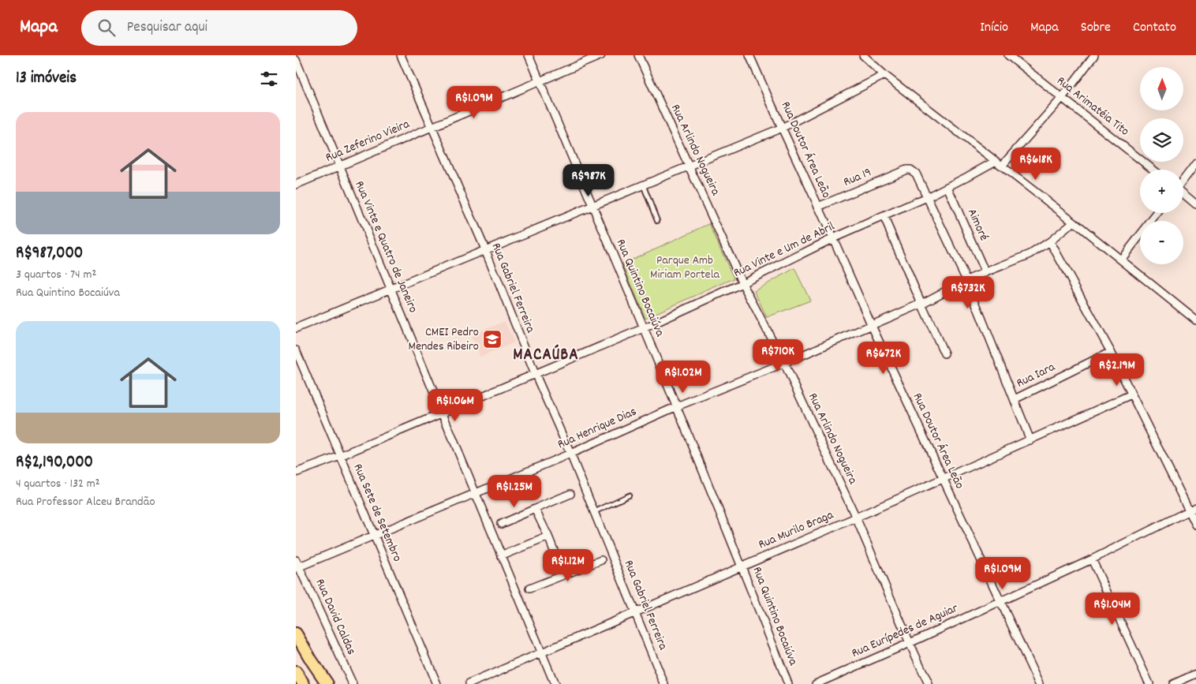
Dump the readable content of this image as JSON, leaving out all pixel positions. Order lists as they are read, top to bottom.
{
  "streets": {
    "street": [
      "Rua Arimatéia Tito",
      "Rua Zeferino Vieira",
      "Rua Arlindo Nogueira",
      "Rua Doutor Área Leão",
      "Rua 19",
      "Aimoré",
      "Rua Vinte e Quatro de Janeiro",
      "Rua Vinte e Um de Abril",
      "Rua Gabriel Ferreira",
      "Rua Quintino Bocaiúva",
      "Rua Iara",
      "Rua Henrique Dias",
      "Rua Sete de Setembro",
      "Rua Murilo Braga",
      "Rua David Caldas",
      "Rua Eurípedes de Aguiar"
    ]
  },
  "crossings": [
    ["Rua Zeferino Vieira", "Rua Vinte e Quatro de Janeiro"],
    ["Rua Zeferino Vieira", "Rua Gabriel Ferreira"],
    ["Rua Zeferino Vieira", "Rua Quintino Bocaiúva"],
    ["Rua Arlindo Nogueira", "Rua Vinte e Um de Abril"],
    ["Rua Arlindo Nogueira", "Rua Henrique Dias"],
    ["Rua Arlindo Nogueira", "Rua Murilo Braga"],
    ["Rua Arlindo Nogueira", "Rua Eurípedes de Aguiar"],
    ["Rua Doutor Área Leão", "Rua 19"],
    ["Rua Doutor Área Leão", "Rua Vinte e Um de Abril"],
    ["Rua Doutor Área Leão", "Rua Henrique Dias"],
    ["Rua Doutor Área Leão", "Rua Murilo Braga"],
    ["Rua Doutor Área Leão", "Rua Eurípedes de Aguiar"],
    ["Rua 19", "Rua Vinte e Um de Abril"],
    ["Aimoré", "Rua Vinte e Um de Abril"],
    ["Aimoré", "Rua Henrique Dias"],
    ["Rua Vinte e Quatro de Janeiro", "Rua Vinte e Um de Abril"],
    ["Rua Vinte e Quatro de Janeiro", "Rua Henrique Dias"],
    ["Rua Vinte e Quatro de Janeiro", "Rua Murilo Braga"],
    ["Rua Vinte e Um de Abril", "Rua Gabriel Ferreira"],
    ["Rua Vinte e Um de Abril", "Rua Quintino Bocaiúva"],
    ["Rua Vinte e Um de Abril", "Rua Sete de Setembro"],
    ["Rua Gabriel Ferreira", "Rua Henrique Dias"],
    ["Rua Gabriel Ferreira", "Rua Murilo Braga"],
    ["Rua Quintino Bocaiúva", "Rua Henrique Dias"],
    ["Rua Quintino Bocaiúva", "Rua Murilo Braga"],
    ["Rua Henrique Dias", "Rua Sete de Setembro"],
    ["Rua Henrique Dias", "Rua David Caldas"]
  ],
  "districts": ["MACAÚBA"],
  "parks": ["Parque Amb Miriam Portela"],
  "places": {
    "school or university": ["CMEI Pedro Mendes Ribeiro"]
  },
  "north": "top",
  "page": {
    "header": "Mapa",
    "search": "Pesquisar aqui",
    "nav": [
      "Início",
      "Mapa",
      "Sobre",
      "Contato"
    ],
    "heading": "13 imóveis",
    "map_buttons": ["+", "−"],
    "price": [
      "R$1.09M",
      "R$618K",
      "R$987K",
      "R$732K",
      "R$710K",
      "R$672K",
      "R$2.19M",
      "R$1.02M",
      "R$1.06M",
      "R$1.25M",
      "R$1.12M",
      "R$1.09M",
      "R$1.04M"
    ],
    "list": [
      {
        "name": "R$987,000",
        "note": "3 quartos · 74 m² · Rua Quintino Bocaiúva"
      },
      {
        "name": "R$2,190,000",
        "note": "4 quartos · 132 m² · Rua Professor Alceu Brandão"
      }
    ]
  }
}
